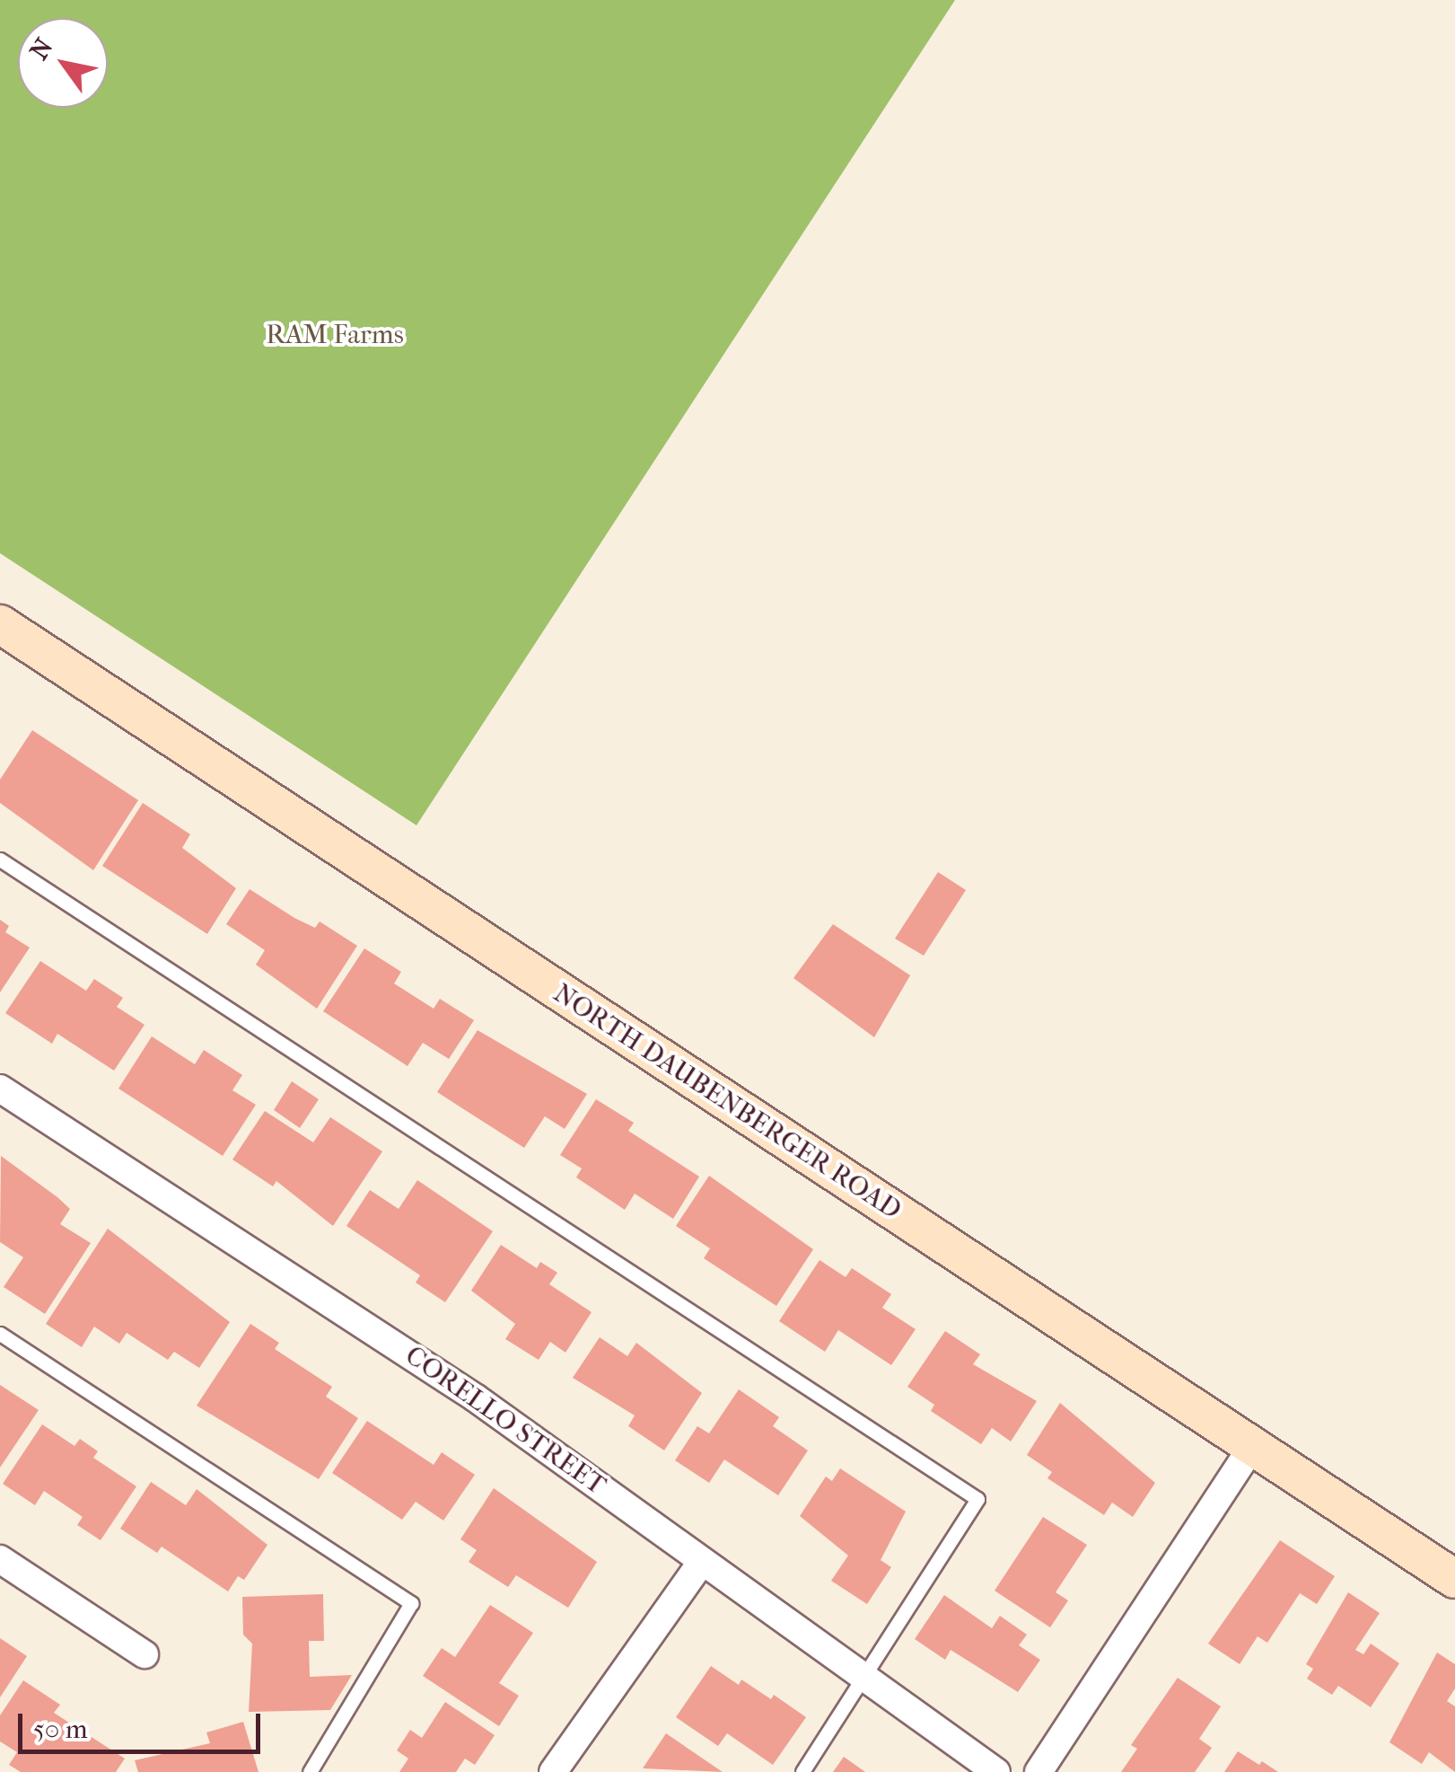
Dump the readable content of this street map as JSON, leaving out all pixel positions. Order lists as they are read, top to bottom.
{
  "streets": {
    "street": ["NORTH DAUBENBERGER ROAD", "CORELLO STREET"]
  },
  "parks": ["RAM Farms"],
  "scale_bar": "50 m",
  "north": "top left"
}
